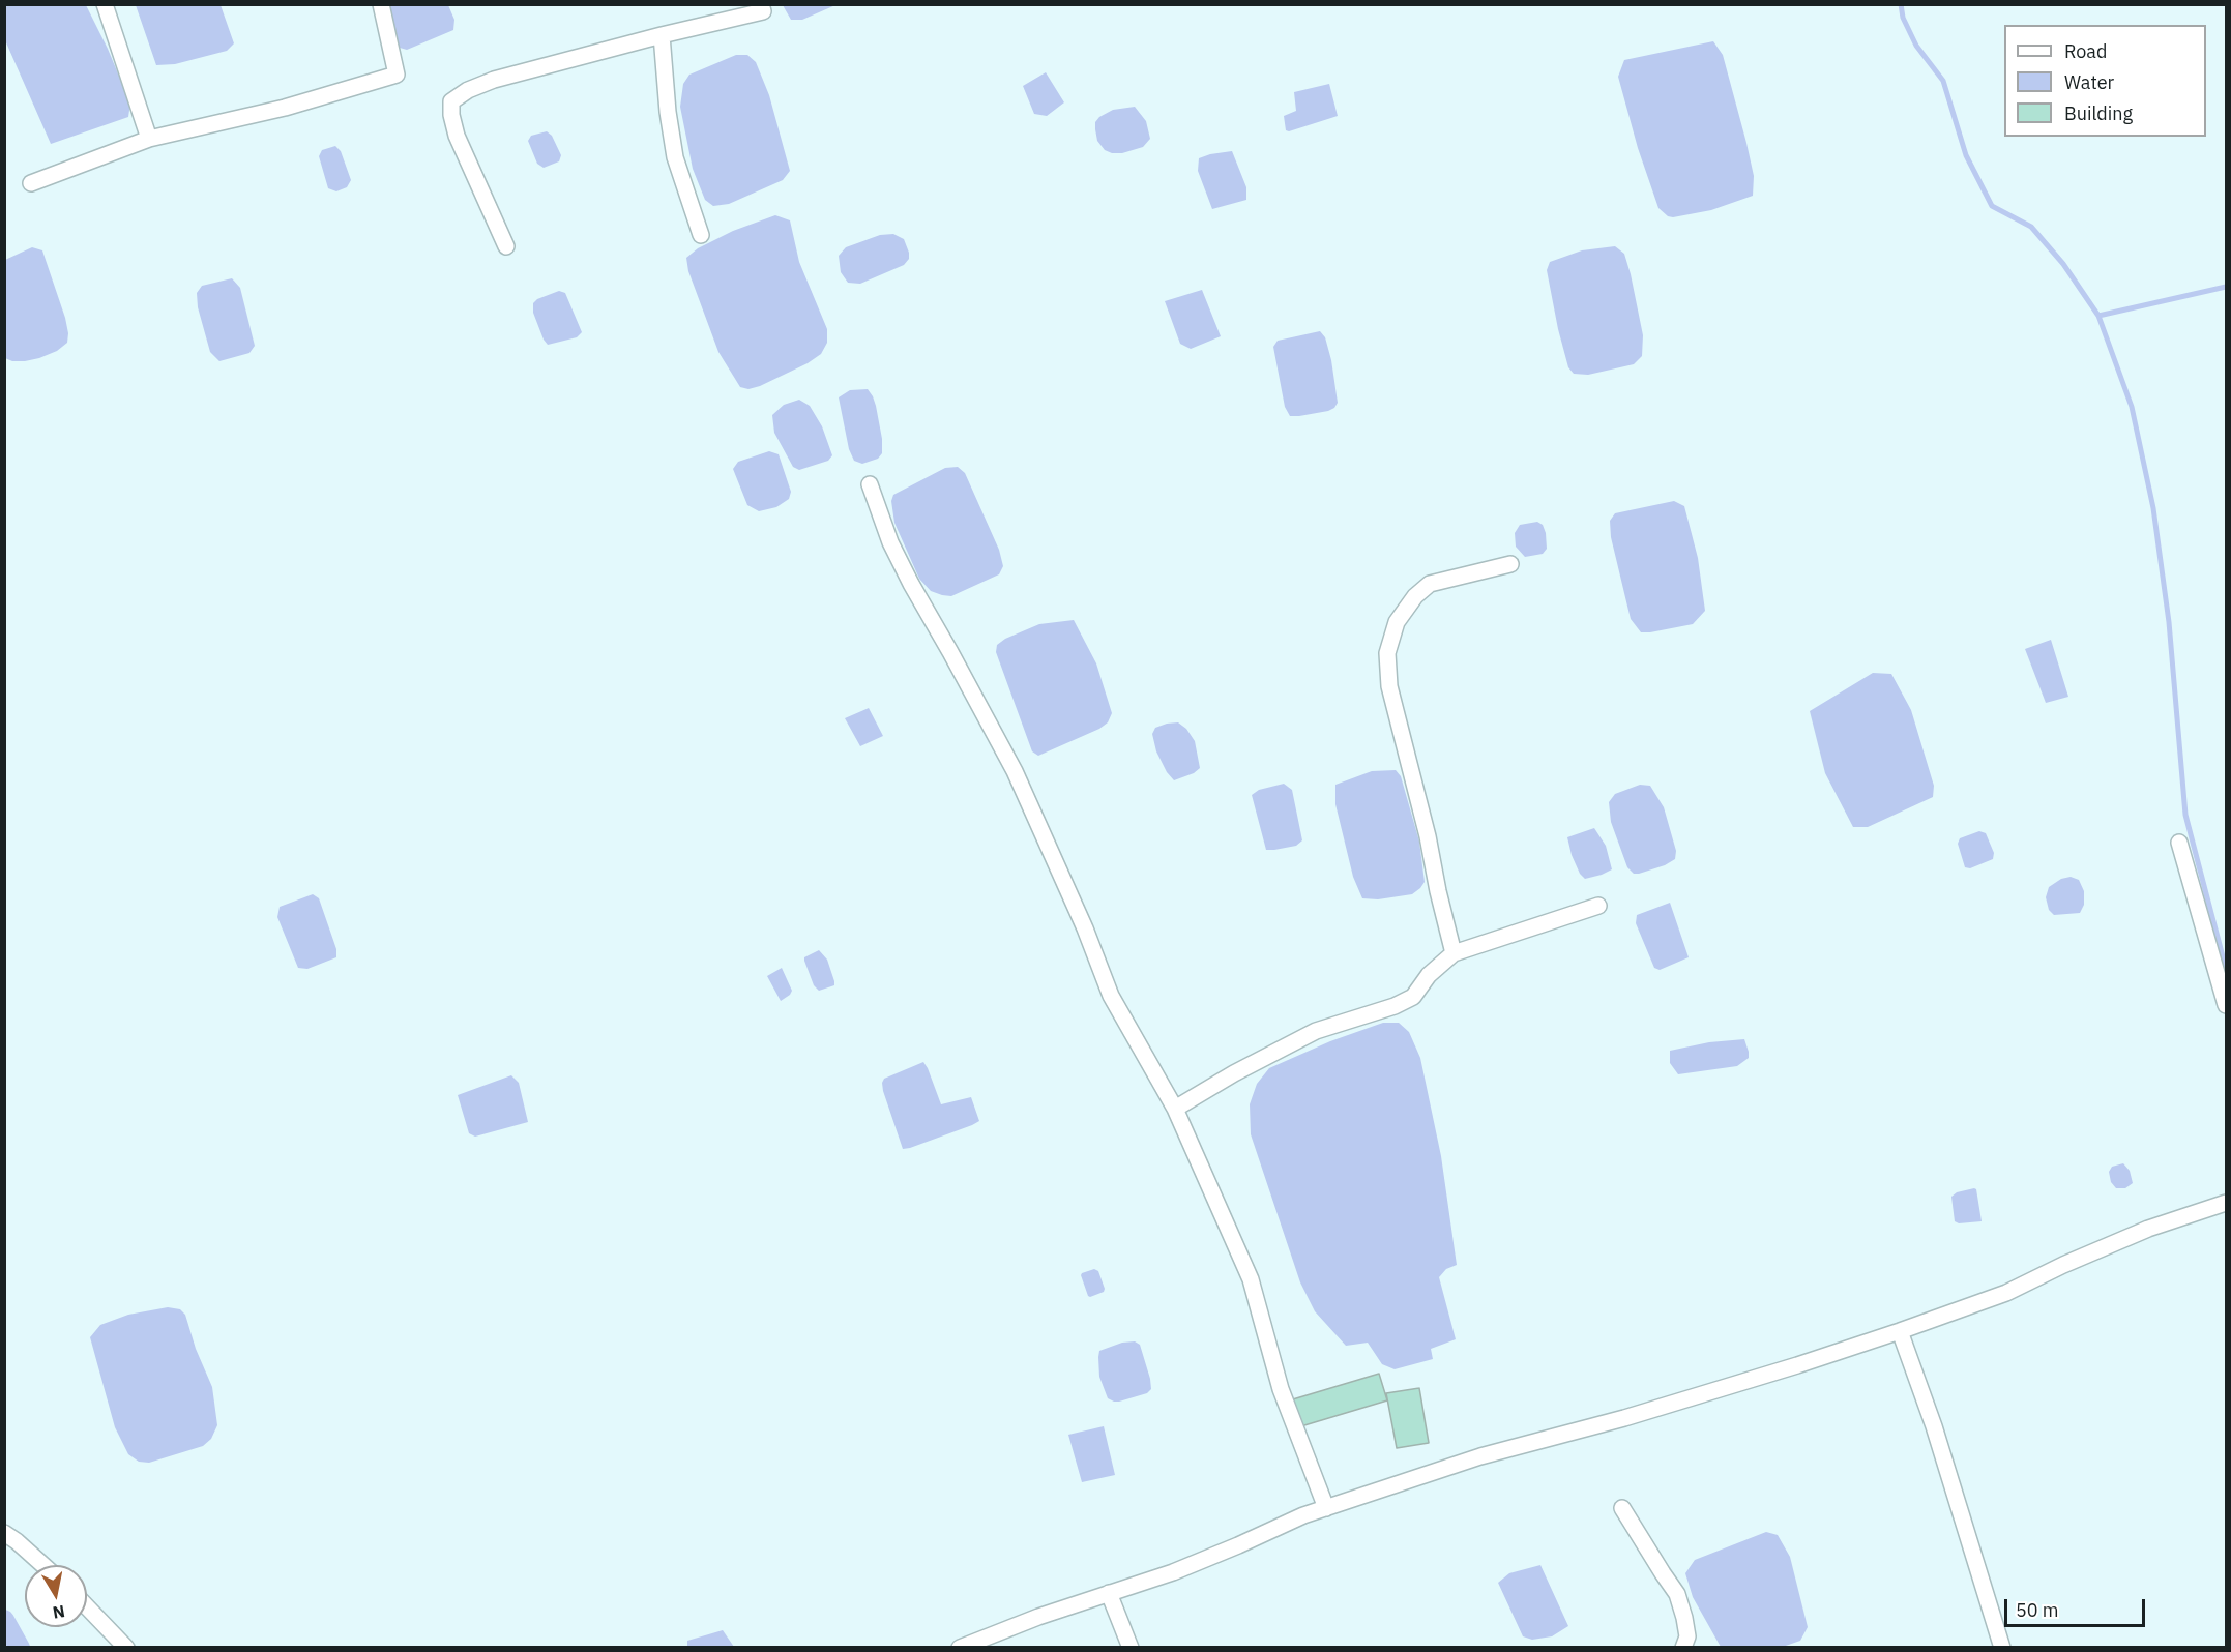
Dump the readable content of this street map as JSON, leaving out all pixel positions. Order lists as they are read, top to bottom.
{
  "legend": ["Road", "Water", "Building"],
  "scale_bar": "50 m",
  "north": "bottom"
}
